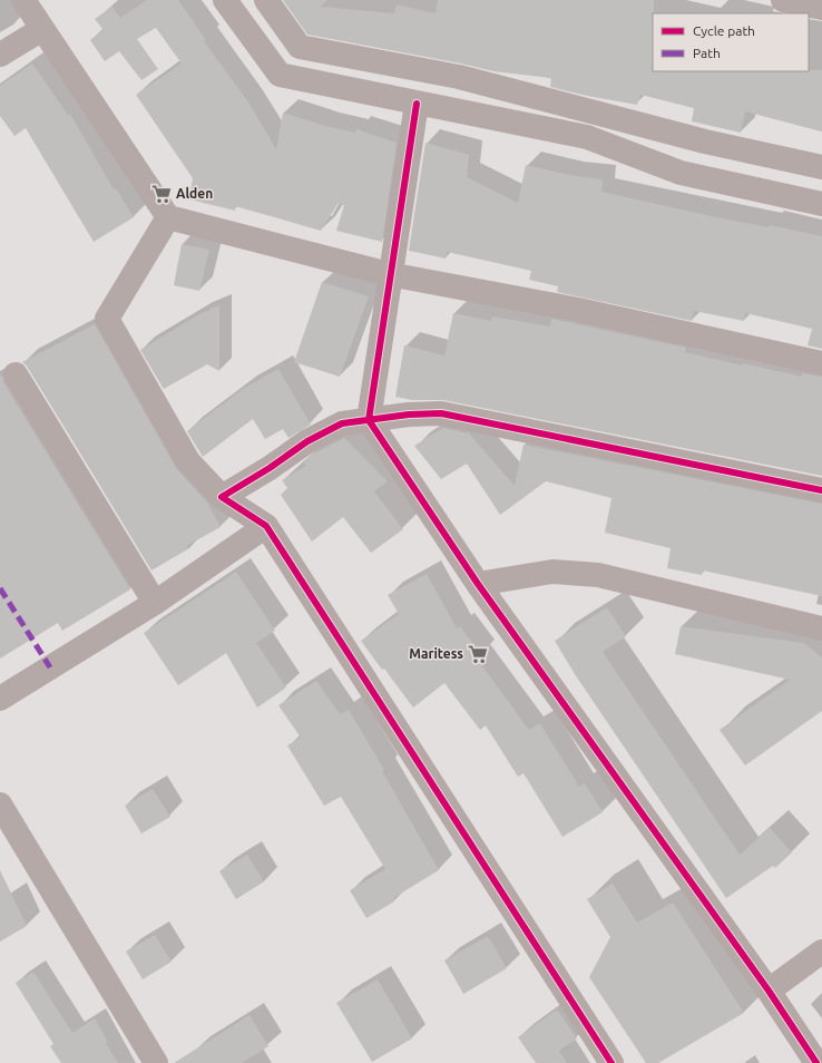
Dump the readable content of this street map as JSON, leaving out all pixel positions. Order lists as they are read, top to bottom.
{
  "places": {
    "supermarket": ["Alden", "Maritess"]
  },
  "legend": ["Cycle path", "Path"]
}
